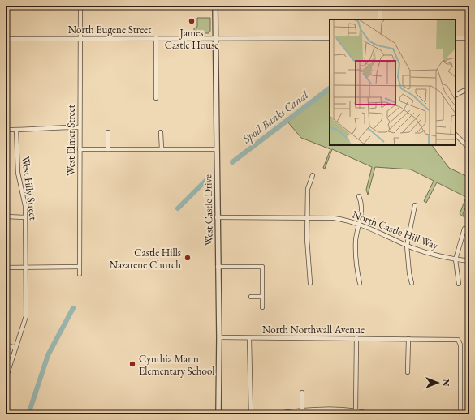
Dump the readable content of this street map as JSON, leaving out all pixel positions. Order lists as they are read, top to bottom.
{
  "streets": {
    "street": [
      "North Eugene Street",
      "West Elmer Street",
      "West Filly Street",
      "West Castle Drive",
      "North Castle Hill Way",
      "North Northwall Avenue"
    ]
  },
  "crossings": [
    ["North Eugene Street", "West Elmer Street"],
    ["North Eugene Street", "West Castle Drive"],
    ["West Castle Drive", "North Castle Hill Way"],
    ["West Castle Drive", "North Northwall Avenue"]
  ],
  "water": ["Spoil Banks Canal"],
  "places": ["James Castle House", "Castle Hills Nazarene Church", "Cynthia Mann Elementary School"],
  "north": "right"
}
